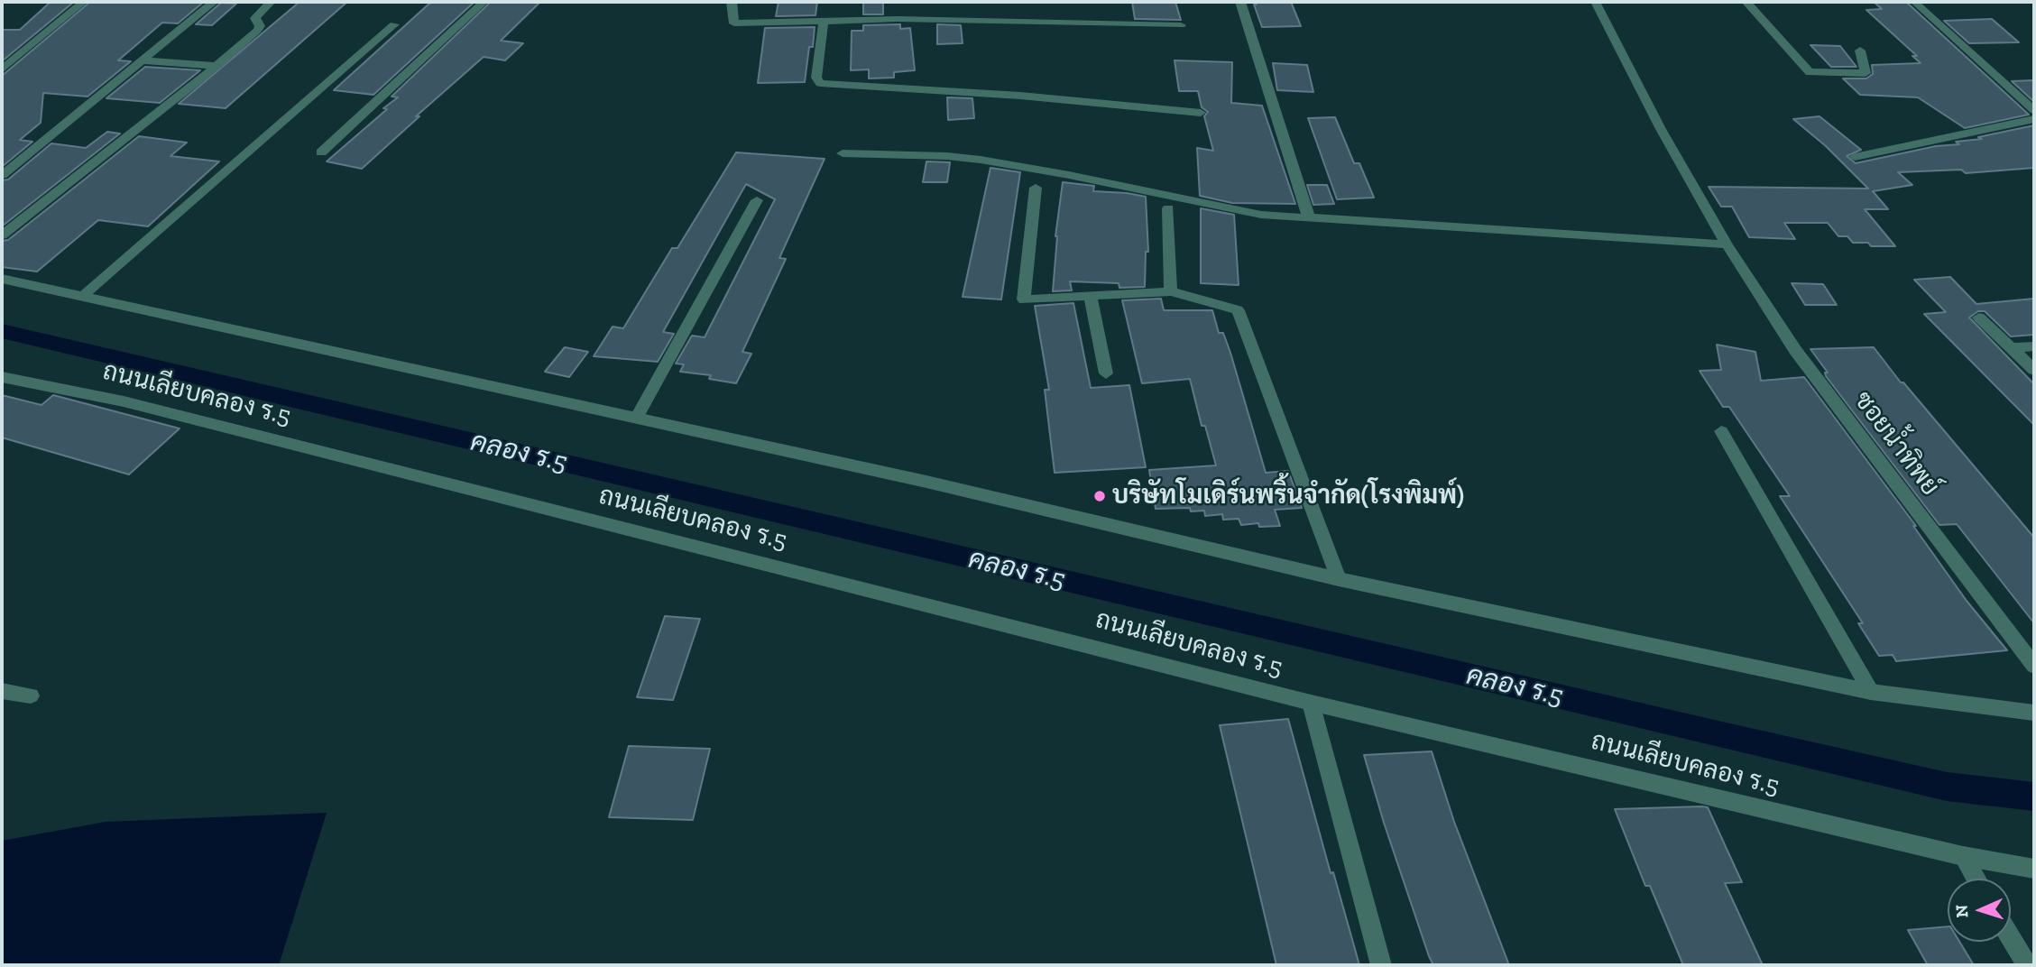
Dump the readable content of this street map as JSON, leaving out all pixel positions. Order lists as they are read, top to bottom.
{
  "streets": {
    "street": ["ถนนเลียบคลอง ร.5", "ซอยน้ำทิพย์"]
  },
  "water": ["คลอง ร.5"],
  "places": ["บริษัทโมเดิร์นพริ้นจำกัด(โรงพิมพ์)"],
  "north": "left"
}
